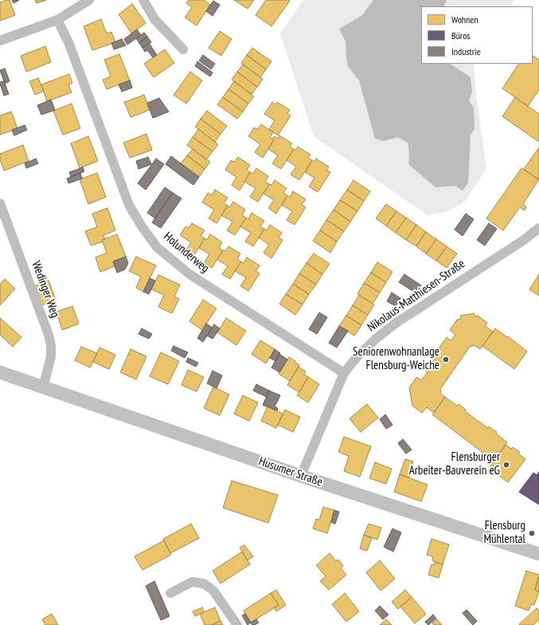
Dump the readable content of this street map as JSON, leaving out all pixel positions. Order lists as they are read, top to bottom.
{
  "streets": {
    "street": [
      "Holunderweg",
      "Wedinger Weg",
      "Nikolaus-Matthiesen-Straße",
      "Husumer Straße"
    ]
  },
  "crossings": [
    ["Holunderweg", "Nikolaus-Matthiesen-Straße"],
    ["Wedinger Weg", "Husumer Straße"],
    ["Nikolaus-Matthiesen-Straße", "Husumer Straße"]
  ],
  "places": ["Seniorenwohnanlage Flensburg-Weiche", "Flensburger Arbeiter-Bauverein eG", "Flensburg Mühlental"],
  "legend": ["Wohnen", "Büros", "Industrie"]
}
